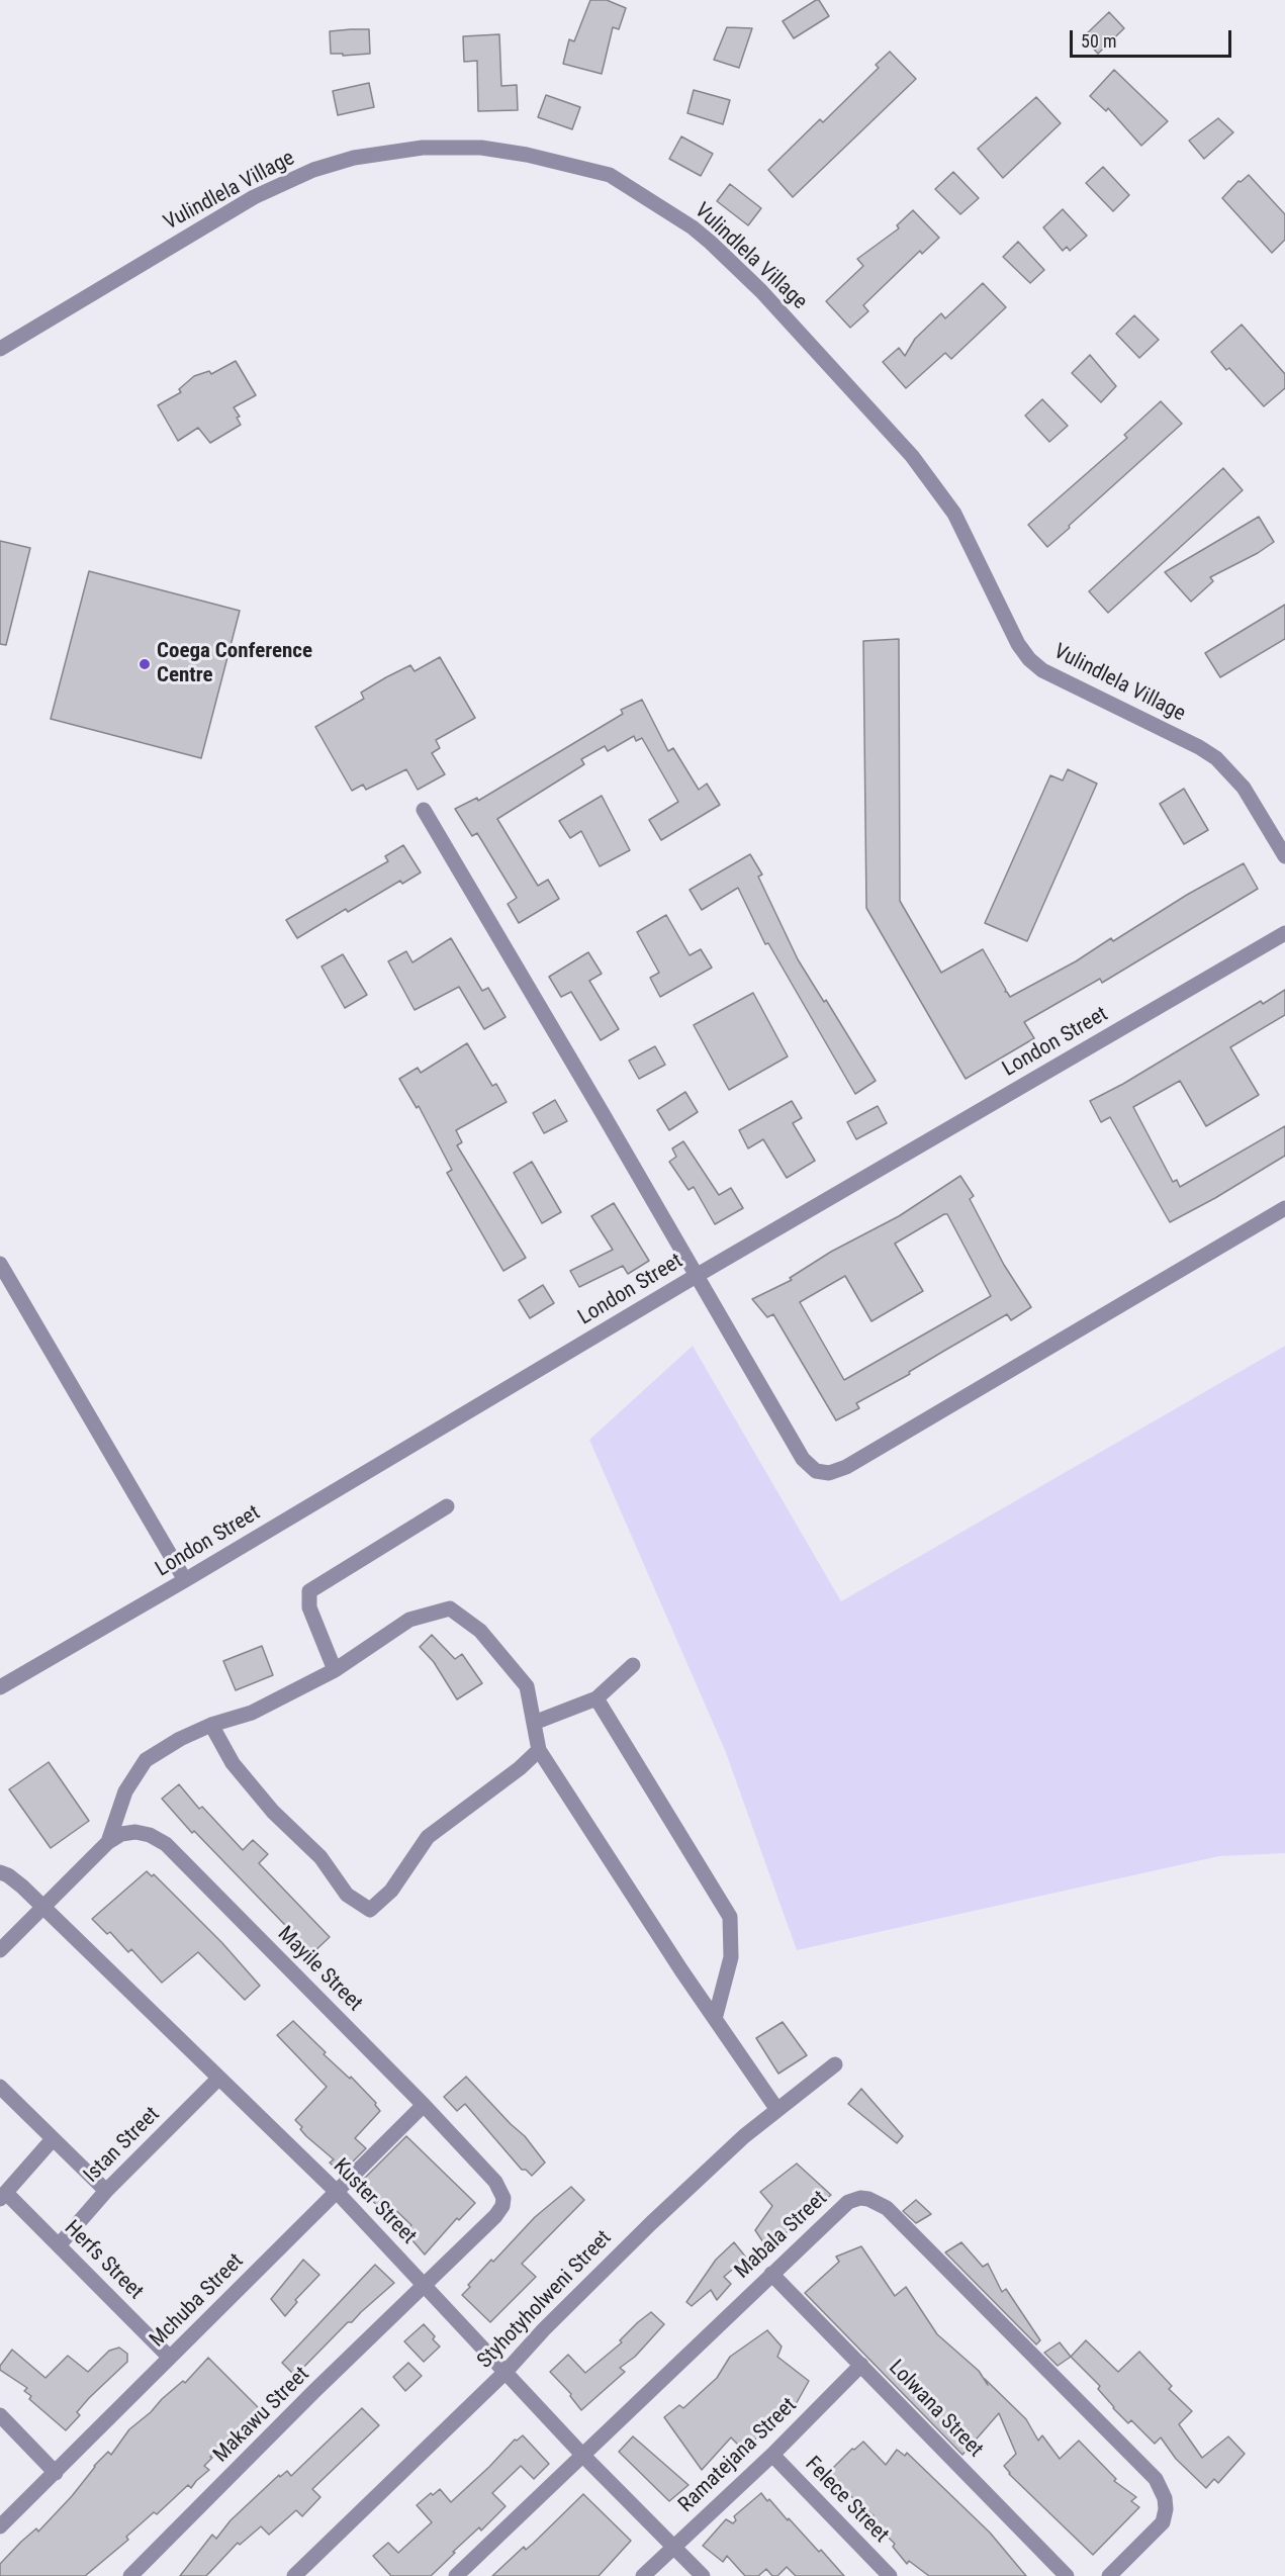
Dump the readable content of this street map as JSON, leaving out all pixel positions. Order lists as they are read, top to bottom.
{
  "streets": {
    "street": [
      "Vulindlela Village",
      "London Street",
      "Mayile Street",
      "Istan Street",
      "Kuster Street",
      "Mabala Street",
      "Herfs Street",
      "Styhotyholweni Street",
      "Mchuba Street",
      "Lolwana Street",
      "Makawu Street",
      "Ramatejana Street",
      "Felece Street"
    ]
  },
  "crossings": [
    ["Mayile Street", "Kuster Street"],
    ["Mayile Street", "Mchuba Street"],
    ["Mayile Street", "Makawu Street"],
    ["Istan Street", "Kuster Street"],
    ["Istan Street", "Herfs Street"],
    ["Kuster Street", "Mabala Street"],
    ["Kuster Street", "Styhotyholweni Street"],
    ["Kuster Street", "Mchuba Street"],
    ["Kuster Street", "Makawu Street"],
    ["Kuster Street", "Ramatejana Street"],
    ["Mabala Street", "Lolwana Street"],
    ["Herfs Street", "Mchuba Street"],
    ["Lolwana Street", "Ramatejana Street"],
    ["Ramatejana Street", "Felece Street"]
  ],
  "places": ["Coega Conference Centre"],
  "scale_bar": "50 m"
}
